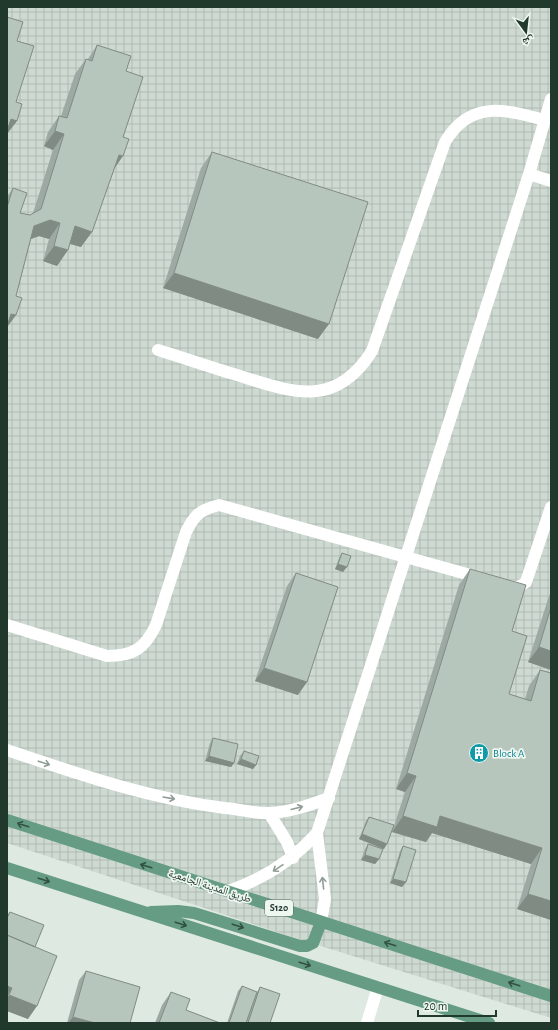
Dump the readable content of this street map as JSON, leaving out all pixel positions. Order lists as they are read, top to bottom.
{
  "streets": {
    "main road": ["طريق المدينة الجامعية", "S120"]
  },
  "places": {
    "building": ["Block A"]
  },
  "scale_bar": "20 m",
  "north": "bottom"
}
